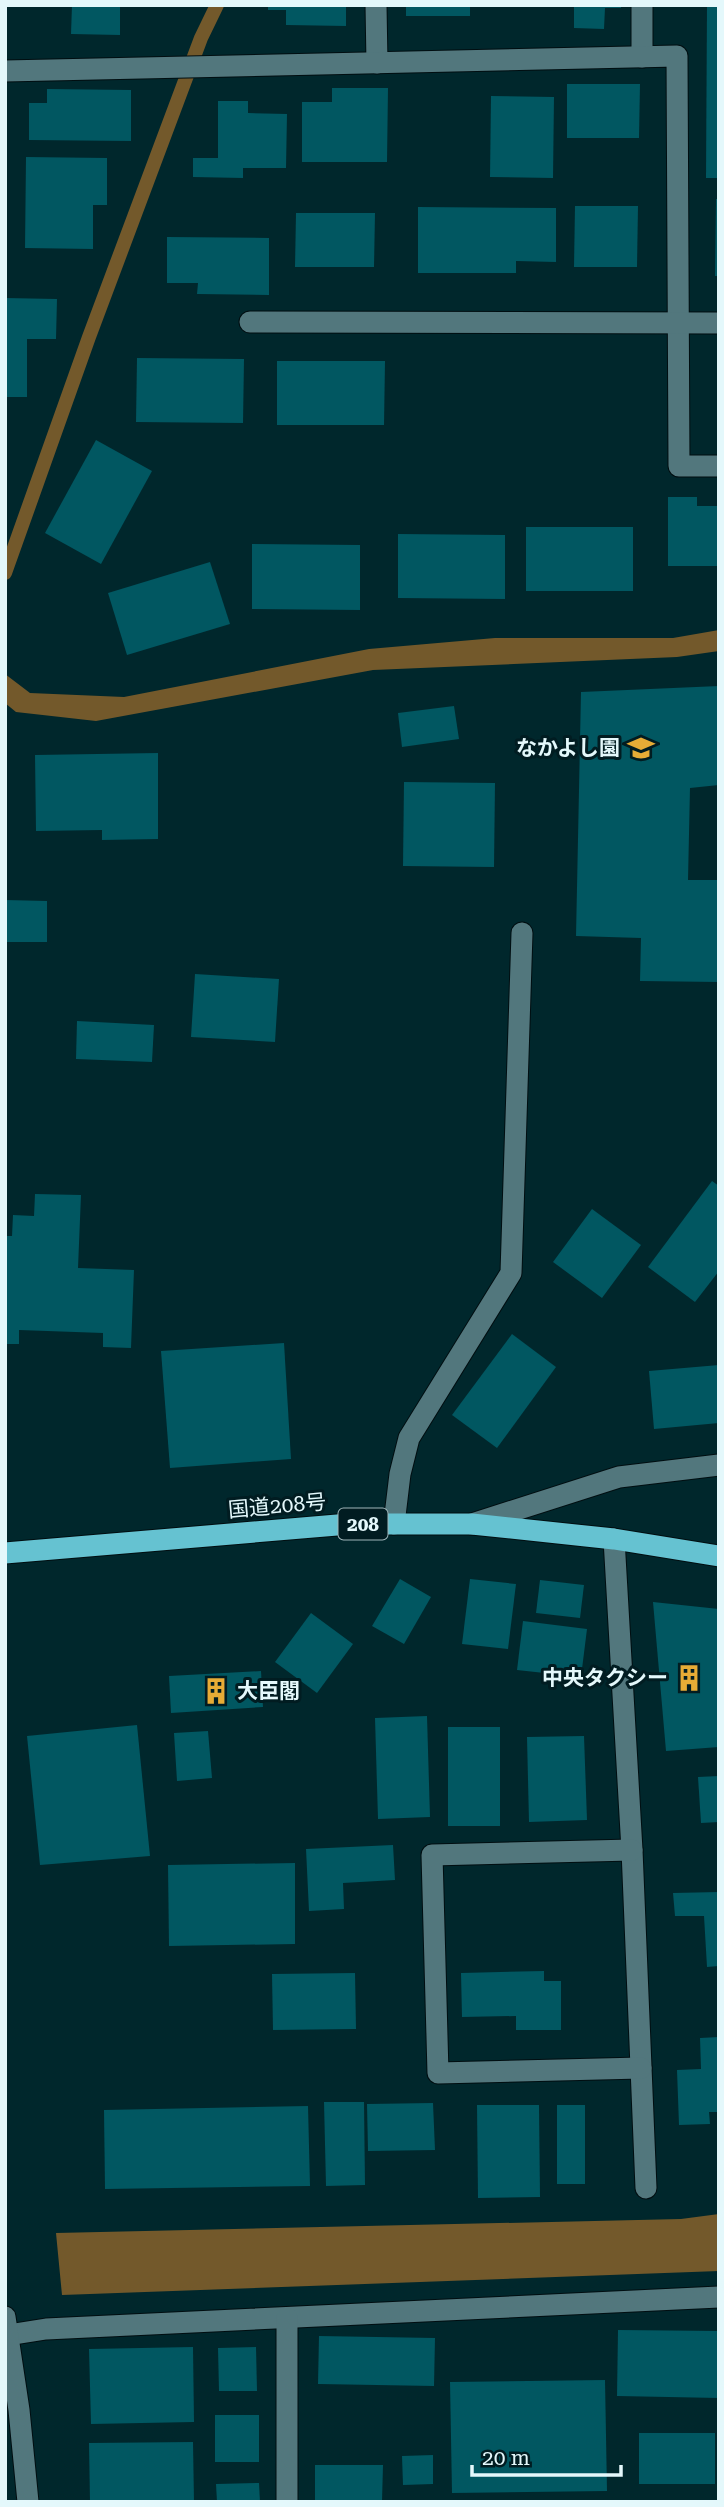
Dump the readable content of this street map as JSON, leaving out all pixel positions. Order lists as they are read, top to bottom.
{
  "streets": {
    "highway": ["国道208号", "208"]
  },
  "places": {
    "school or university": ["なかよし園"],
    "building": ["中央タクシー", "大臣閣"]
  },
  "scale_bar": "20 m"
}
